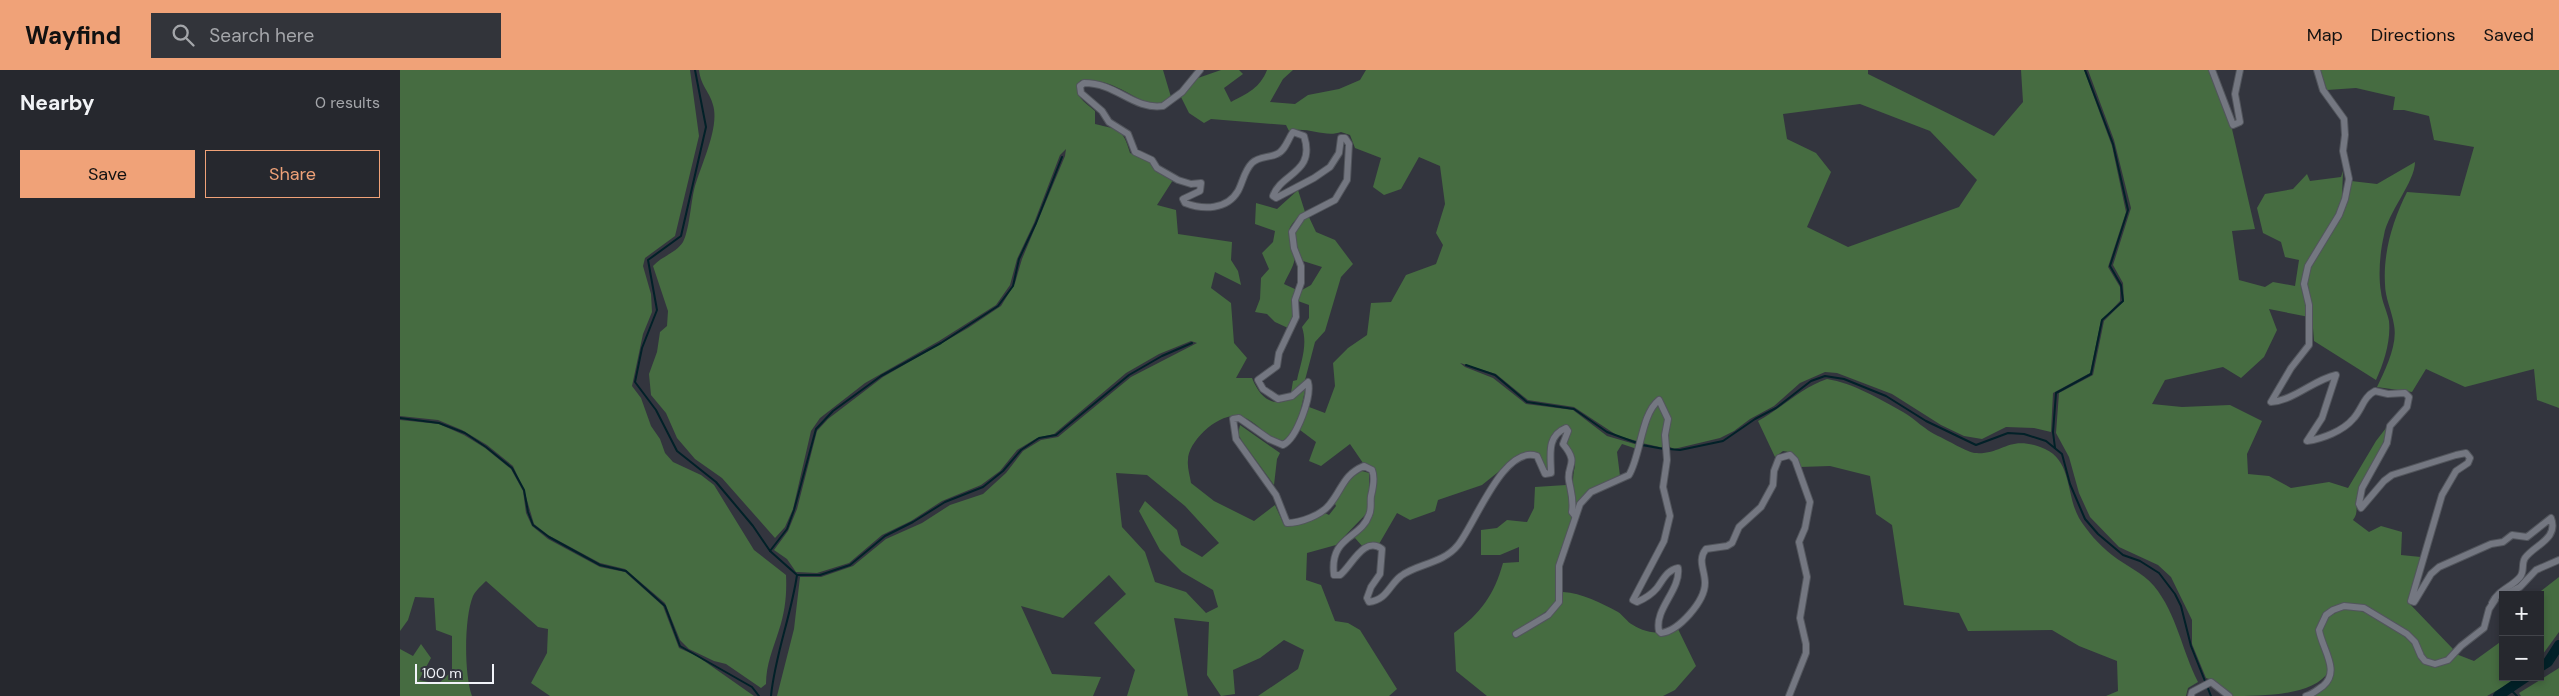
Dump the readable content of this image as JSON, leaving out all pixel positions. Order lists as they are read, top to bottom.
{
  "scale_bar": "100 m",
  "page": {
    "header": "Wayfind",
    "search": "Search here",
    "nav": ["Map", "Directions", "Saved"],
    "heading": ["Nearby", "0 results"],
    "buttons": ["Save", "Share"],
    "map_buttons": ["+", "−"],
    "scale": "100 m"
  }
}
